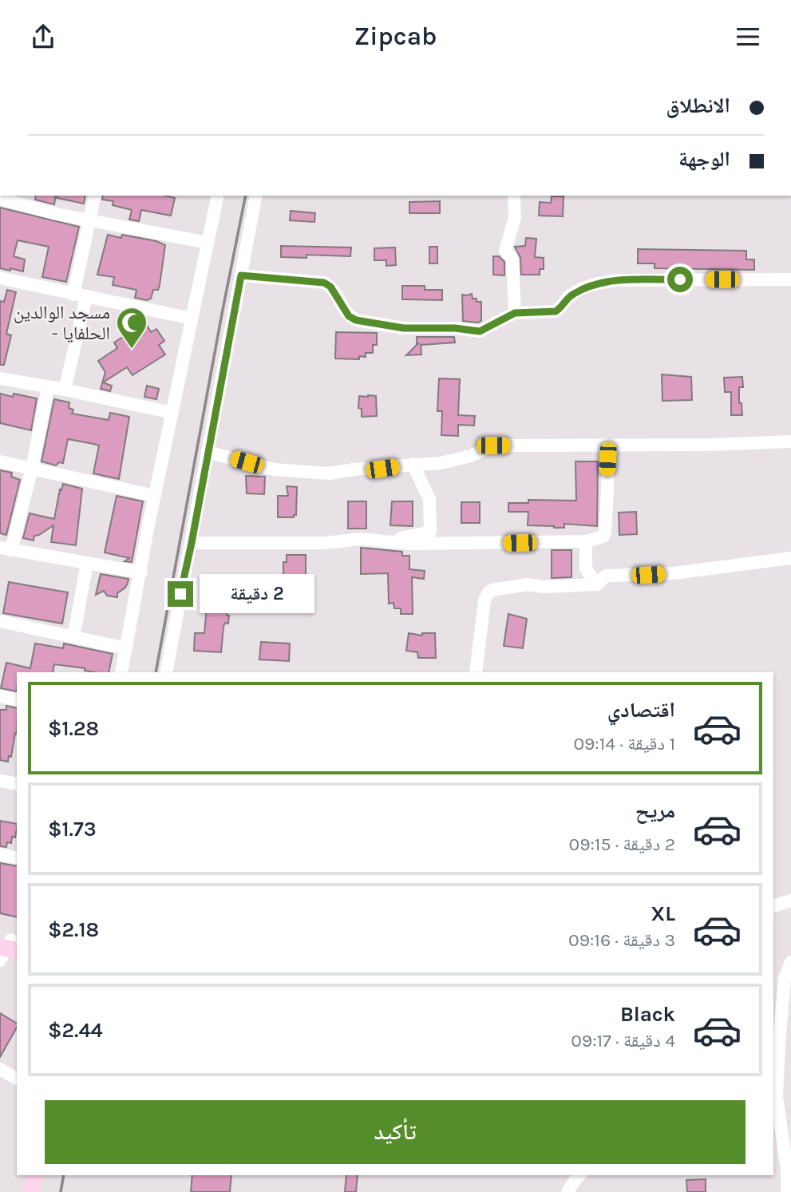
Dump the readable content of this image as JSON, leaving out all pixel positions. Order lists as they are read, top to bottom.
{
  "places": {
    "mosque": ["مسجد الوالدين - الحلفايا"]
  },
  "page": {
    "header": "Zipcab",
    "banner": ["الانطلاق", "الوجهة"],
    "bubble": "2 دقيقة",
    "list": [
      {
        "name": "اقتصادي",
        "note": "1 دقيقة · 09:14",
        "value": "$1.28"
      },
      {
        "name": "مريح",
        "note": "2 دقيقة · 09:15",
        "value": "$1.73"
      },
      {
        "name": "XL",
        "note": "3 دقيقة · 09:16",
        "value": "$2.18"
      },
      {
        "name": "Black",
        "note": "4 دقيقة · 09:17",
        "value": "$2.44"
      }
    ],
    "buttons": "تأكيد"
  }
}
